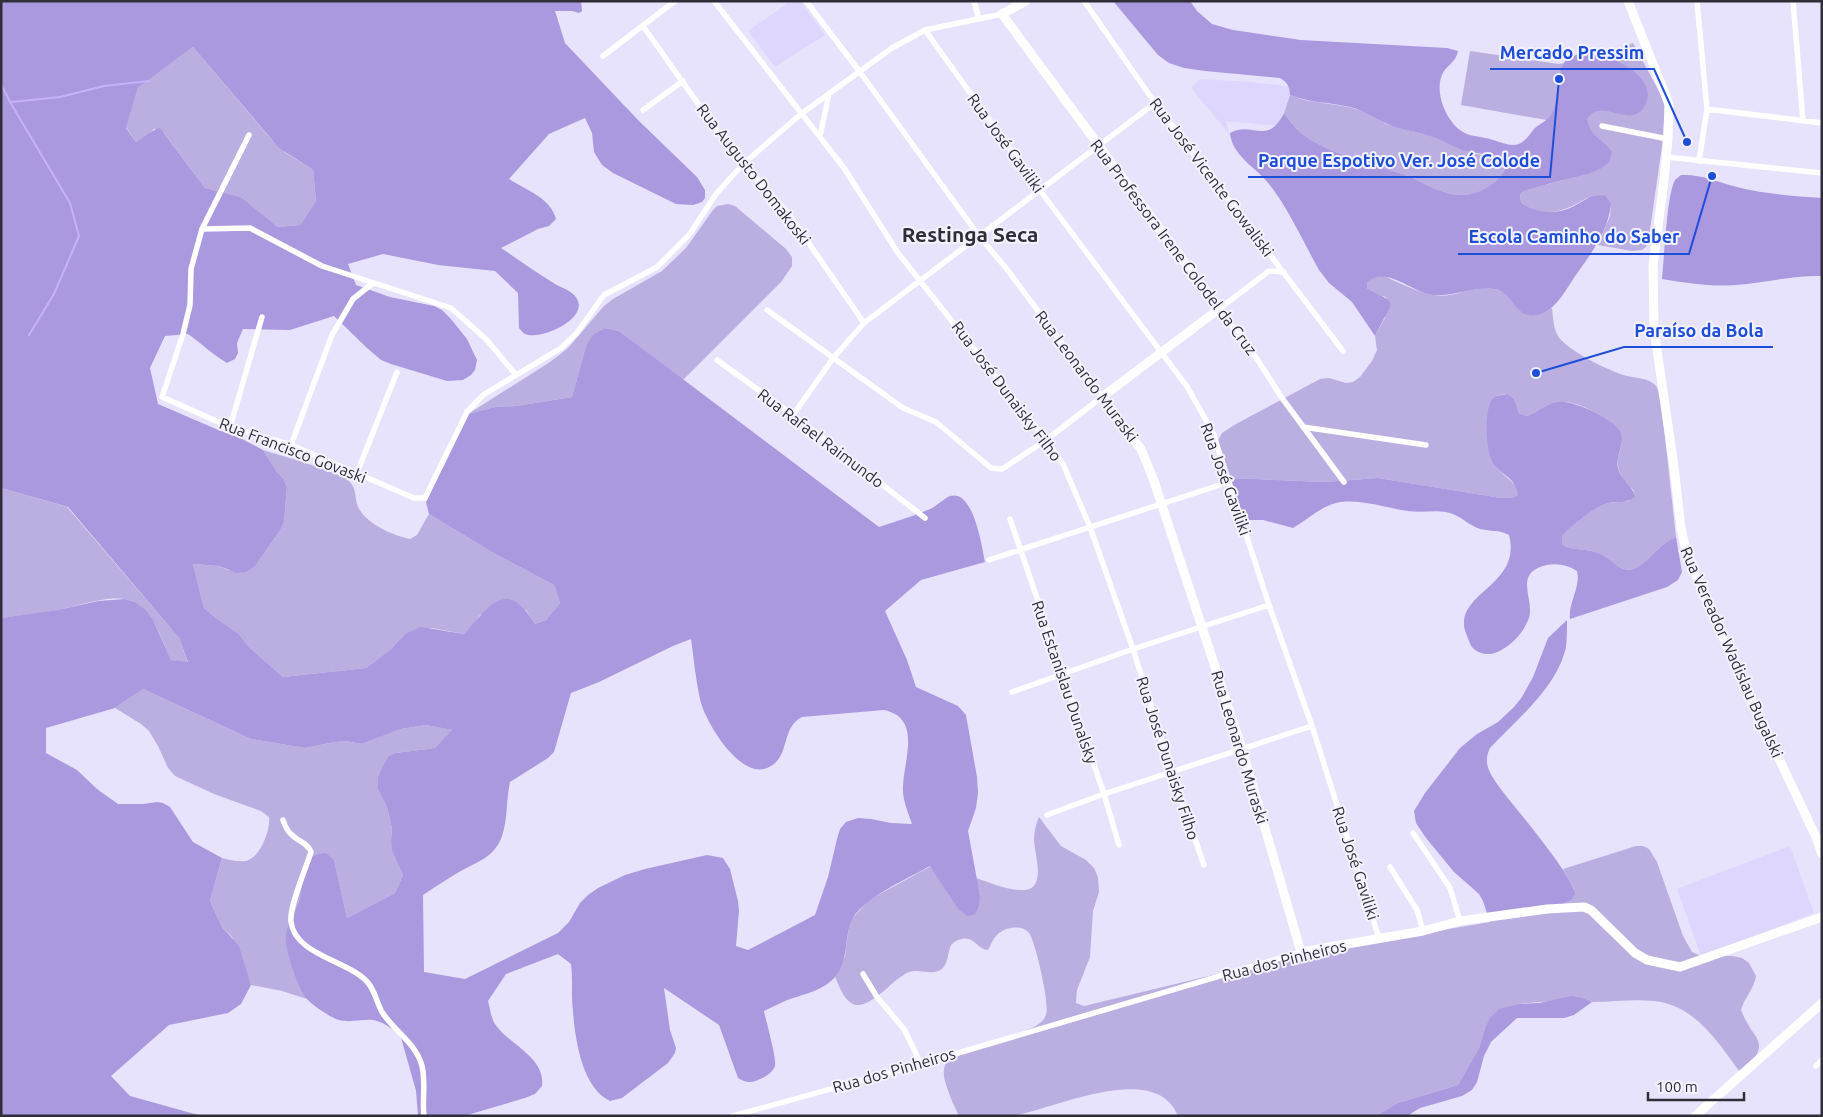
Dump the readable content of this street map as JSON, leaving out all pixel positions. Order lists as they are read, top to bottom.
{
  "streets": {
    "street": [
      "Rua José Gaviliki",
      "Rua Augusto Domakoski",
      "Rua José Vicente Gowaliski",
      "Rua Professora Irene Colodel da Cruz",
      "Rua Leonardo Muraski",
      "Rua José Dunaisky Filho",
      "Rua Rafael Raimundo",
      "Rua Francisco Govaski",
      "Rua Vereador Wadislau Bugalski",
      "Rua Estanislau Dunalsky",
      "Rua dos Pinheiros"
    ]
  },
  "crossings": [
    ["Rua José Gaviliki", "Rua dos Pinheiros"],
    ["Rua Leonardo Muraski", "Rua dos Pinheiros"]
  ],
  "districts": ["Restinga Seca"],
  "places": [
    "Parque Espotivo Ver. José Colode",
    "Mercado Pressim",
    "Escola Caminho do Saber",
    "Paraíso da Bola"
  ],
  "scale_bar": "100 m"
}
